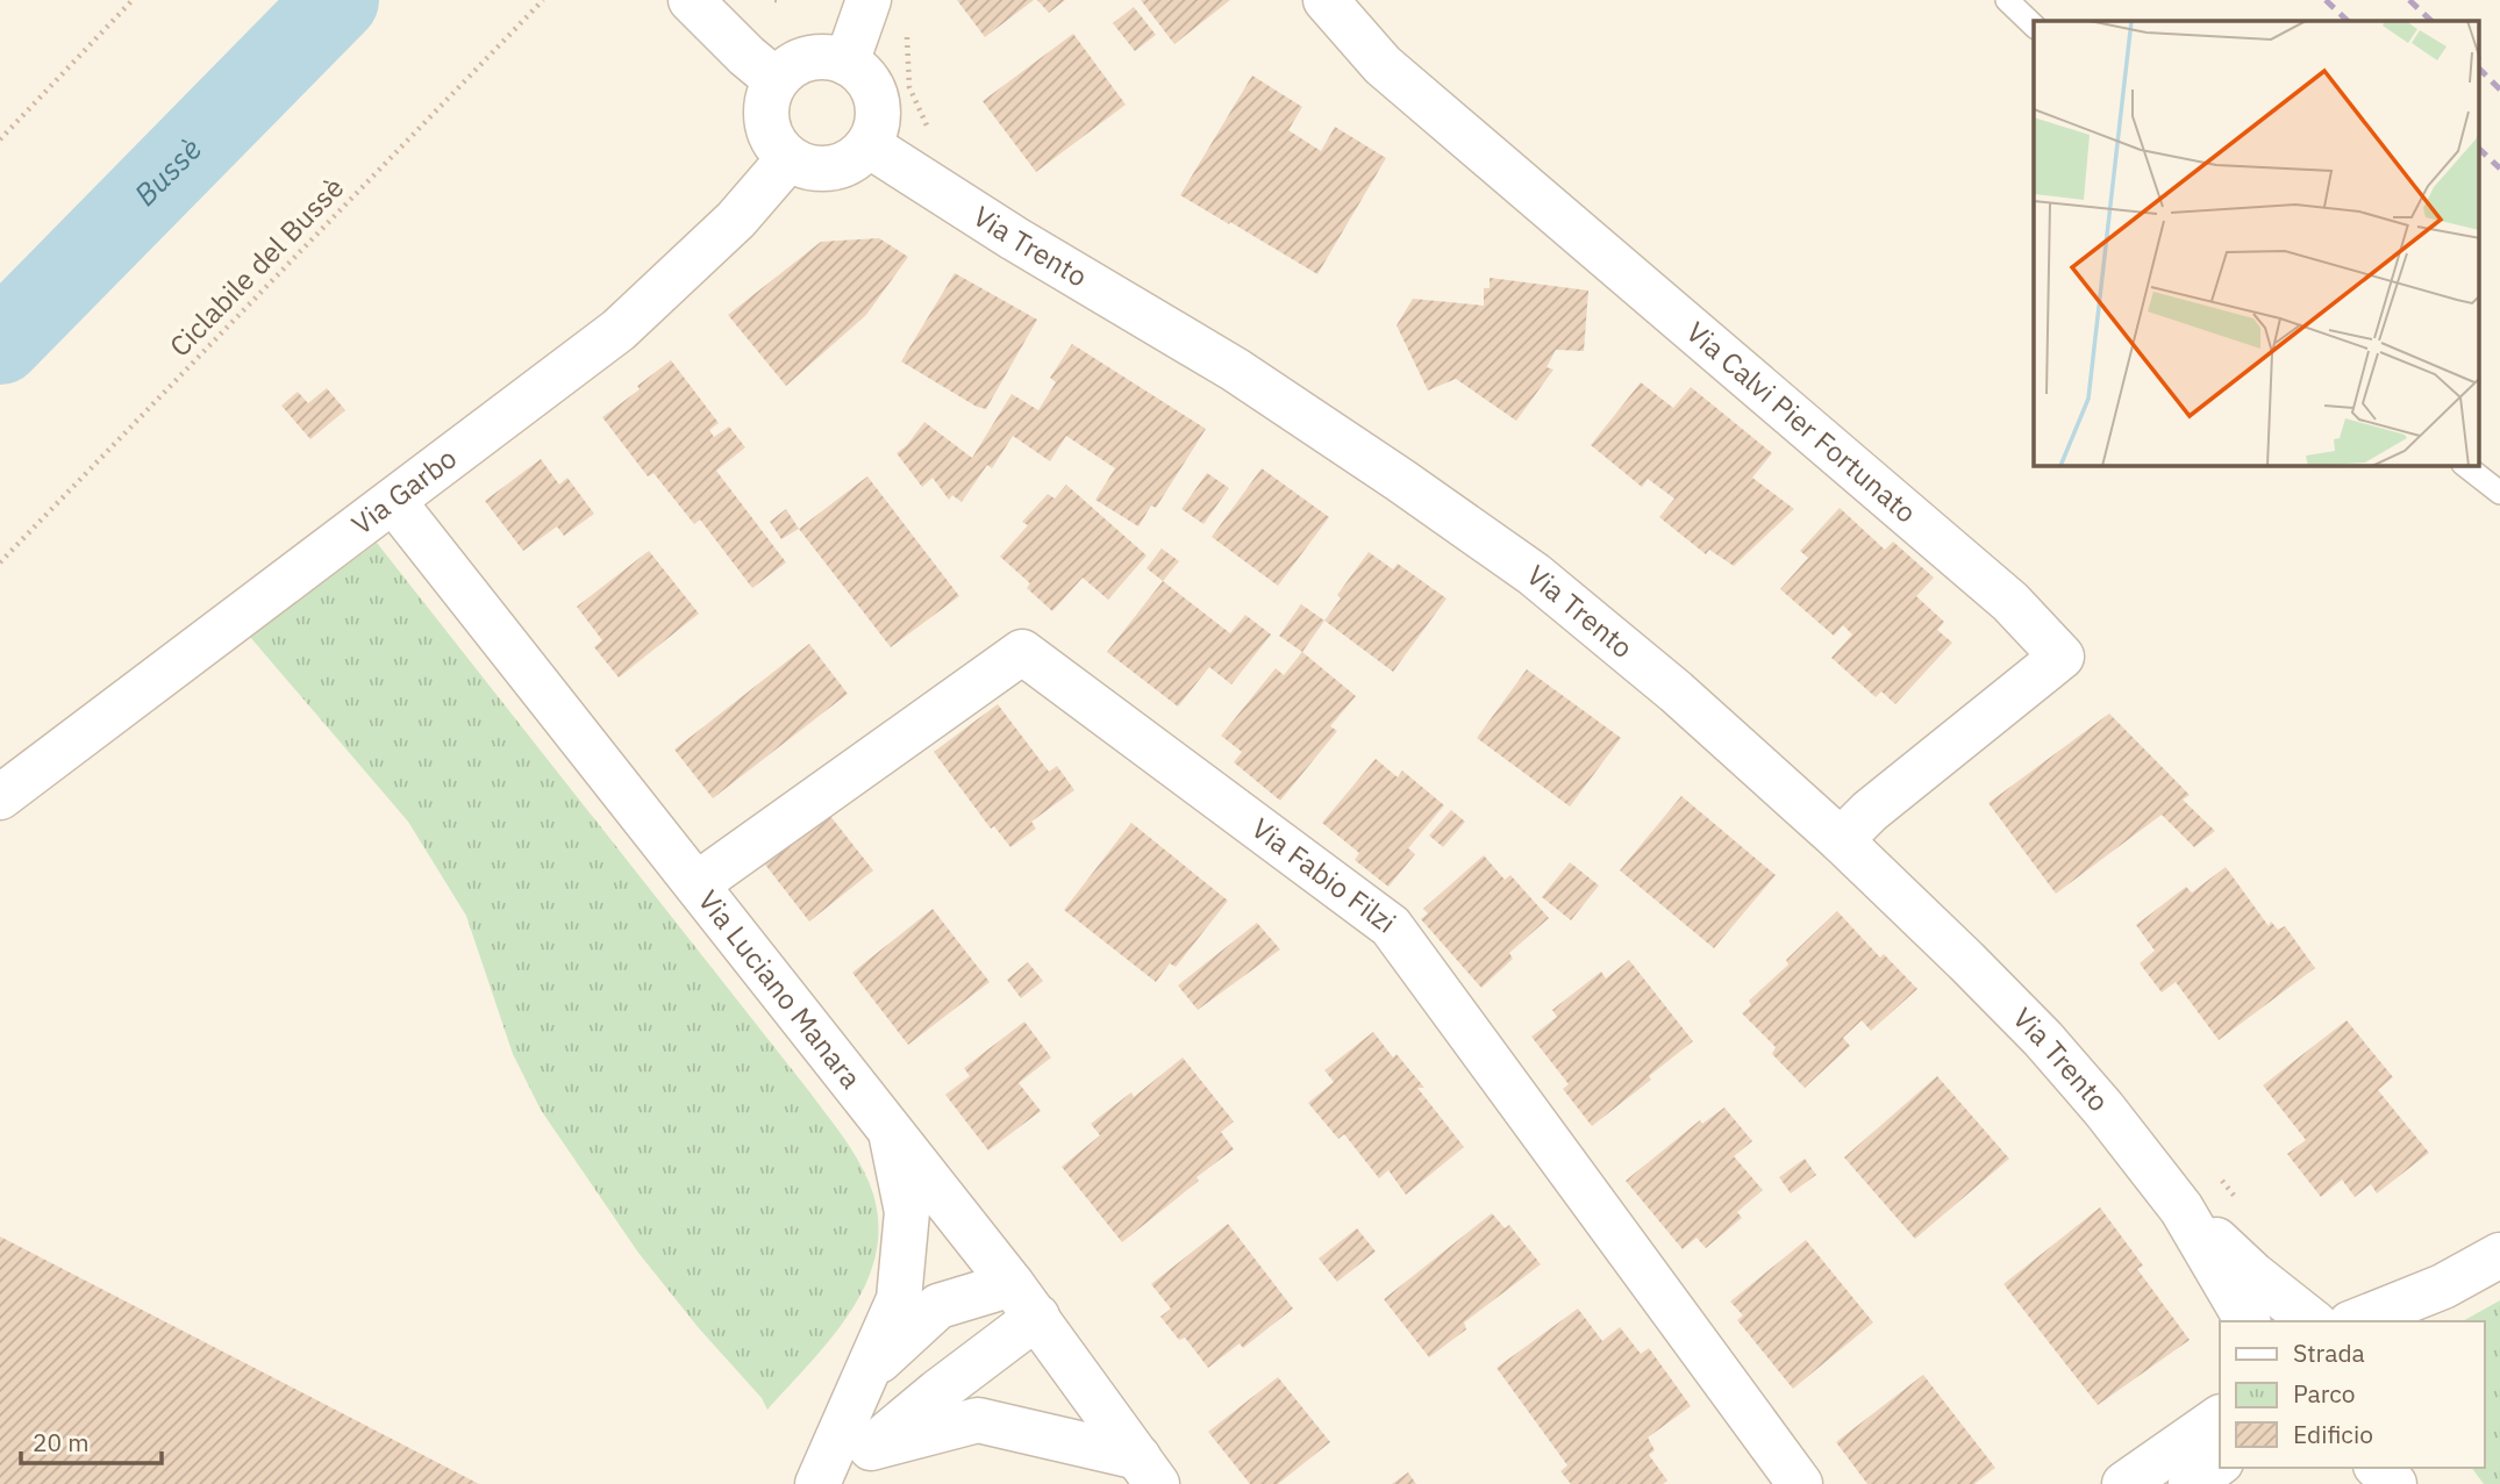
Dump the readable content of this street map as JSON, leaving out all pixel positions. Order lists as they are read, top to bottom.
{
  "streets": {
    "street": [
      "Via Trento",
      "Via Calvi Pier Fortunato",
      "Via Garbo",
      "Via Fabio Filzi",
      "Via Luciano Manara"
    ],
    "path": ["Ciclabile del Bussè"]
  },
  "crossings": [
    ["Via Trento", "Via Calvi Pier Fortunato"],
    ["Via Trento", "Via Garbo"],
    ["Via Garbo", "Via Luciano Manara"],
    ["Via Fabio Filzi", "Via Luciano Manara"]
  ],
  "water": ["Bussè"],
  "legend": ["Strada", "Parco", "Edificio"],
  "scale_bar": "20 m"
}
